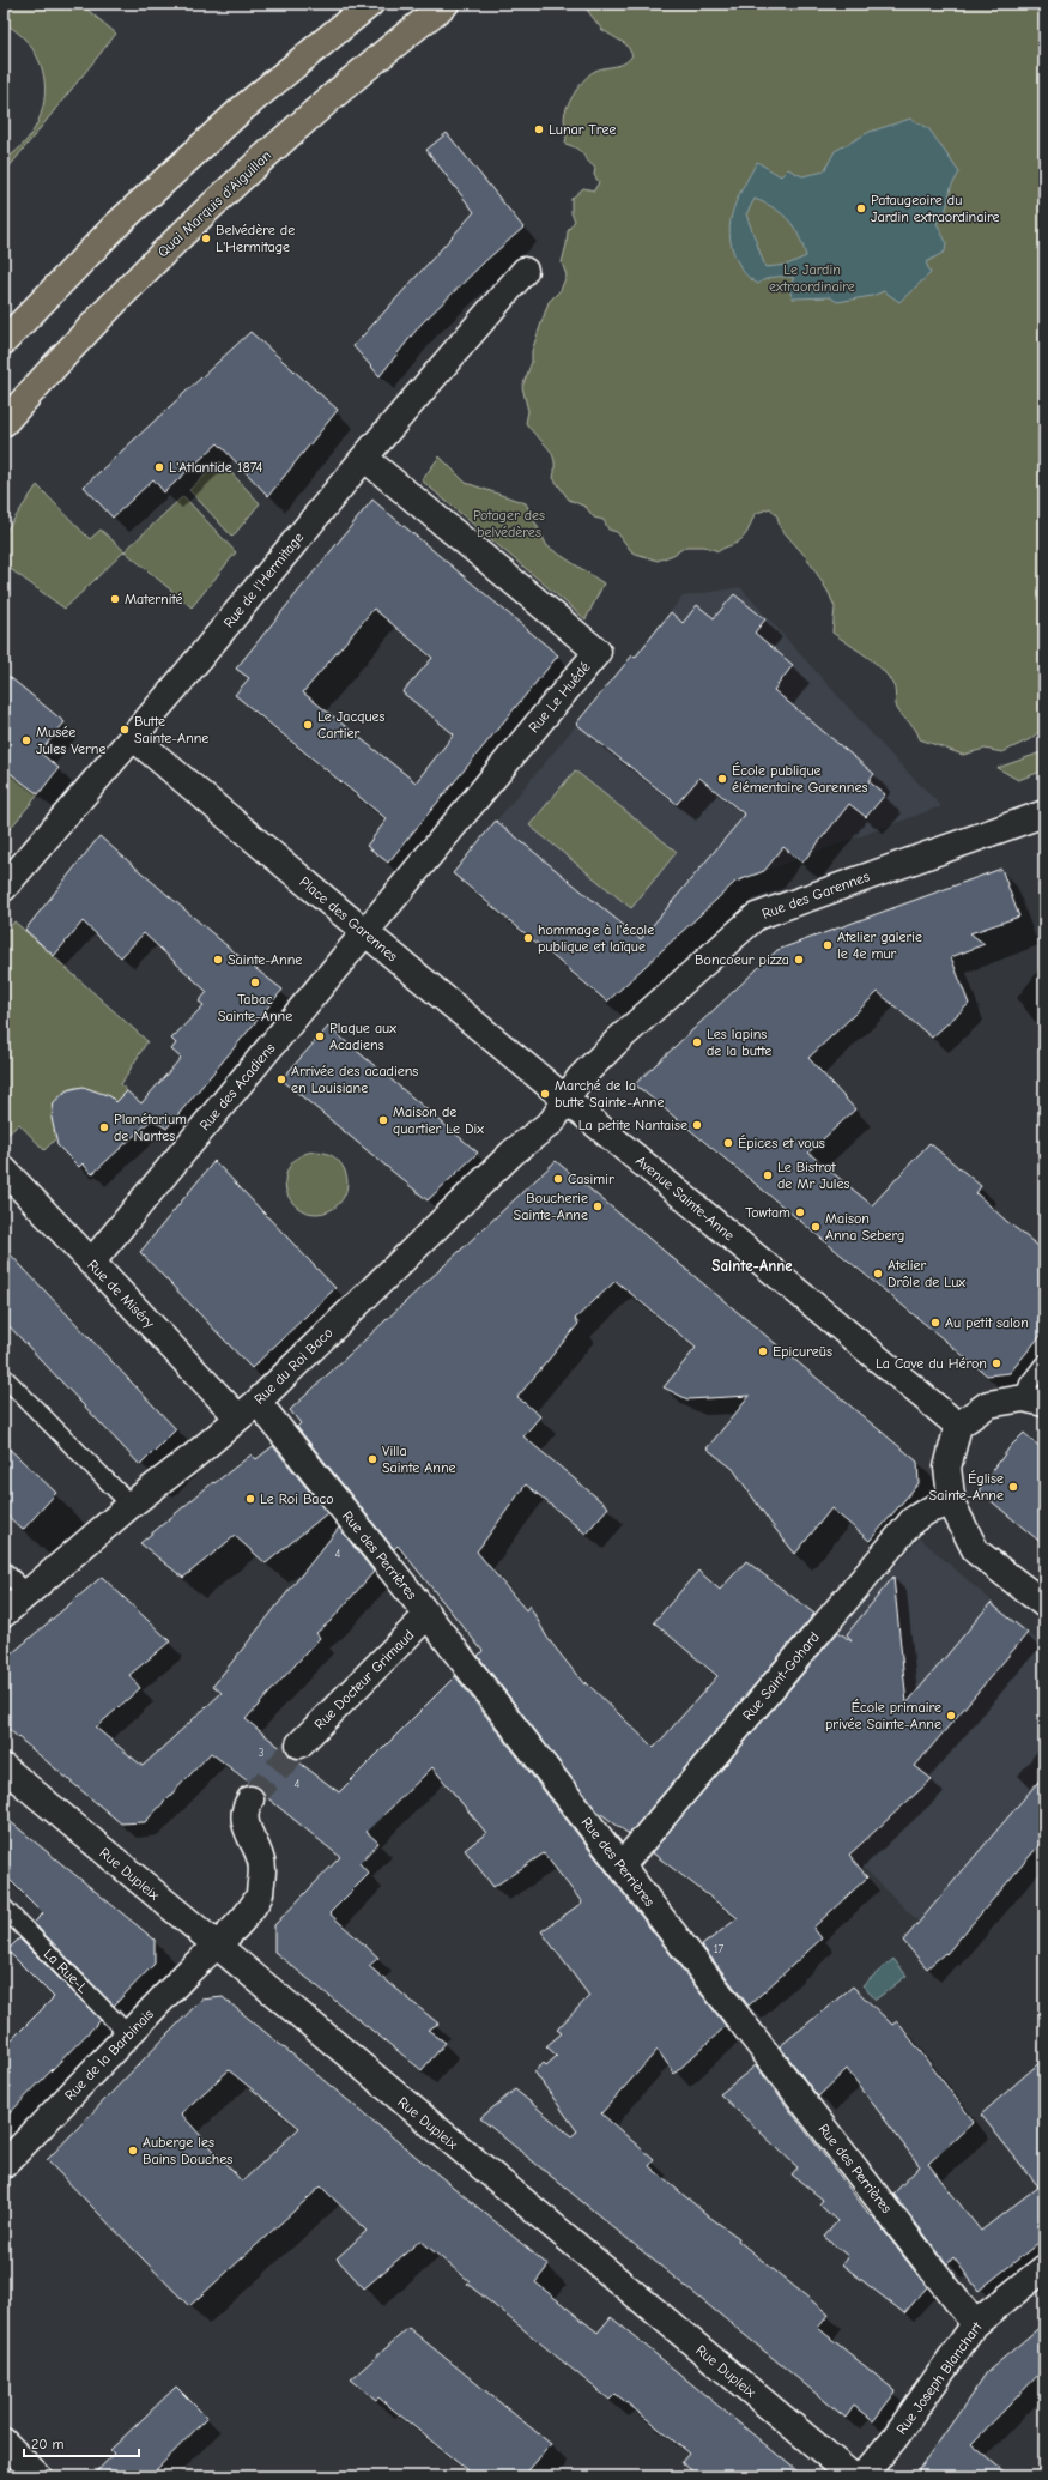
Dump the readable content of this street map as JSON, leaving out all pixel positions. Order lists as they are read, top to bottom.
{
  "streets": {
    "main road": ["Quai Marquis d'Aiguillon"],
    "street": [
      "Rue de l'Hermitage",
      "Rue Le Huédé",
      "Rue des Garennes",
      "Place des Garennes",
      "Rue des Acadiens",
      "Avenue Sainte-Anne",
      "Rue de Miséry",
      "Rue du Roi Baco",
      "Rue des Perrières",
      "Rue Saint-Gohard",
      "Rue Docteur Grimaud",
      "Rue Dupleix",
      "Rue de la Barbinais",
      "Rue Joseph Blanchart"
    ],
    "lane": ["La Rue-L"]
  },
  "crossings": [
    ["Rue de l'Hermitage", "Rue Le Huédé"],
    ["Rue de l'Hermitage", "Place des Garennes"],
    ["Rue Le Huédé", "Place des Garennes"],
    ["Rue Le Huédé", "Rue des Acadiens"],
    ["Rue des Garennes", "Place des Garennes"],
    ["Rue des Garennes", "Avenue Sainte-Anne"],
    ["Rue des Garennes", "Rue du Roi Baco"],
    ["Place des Garennes", "Rue des Acadiens"],
    ["Place des Garennes", "Avenue Sainte-Anne"],
    ["Place des Garennes", "Rue du Roi Baco"],
    ["Rue des Acadiens", "Rue de Miséry"],
    ["Avenue Sainte-Anne", "Rue du Roi Baco"],
    ["Rue de Miséry", "Rue du Roi Baco"],
    ["Rue de Miséry", "Rue des Perrières"],
    ["Rue du Roi Baco", "Rue des Perrières"],
    ["Rue des Perrières", "Rue Saint-Gohard"],
    ["Rue des Perrières", "Rue Docteur Grimaud"],
    ["Rue des Perrières", "Rue Joseph Blanchart"],
    ["Rue Dupleix", "Rue de la Barbinais"],
    ["La Rue-L", "Rue de la Barbinais"]
  ],
  "districts": ["Sainte-Anne"],
  "parks": ["Le Jardin extraordinaire", "Potager des belvédères"],
  "places": [
    "Lunar Tree",
    "Pataugeoire du Jardin extraordinaire",
    "Belvédère de L'Hermitage",
    "L'Atlantide 1874",
    "Maternité",
    "Le Jacques Cartier",
    "Butte Sainte-Anne",
    "Musée Jules Verne",
    "École publique élémentaire Garennes",
    "hommage à l'école publique et laïque",
    "Atelier galerie le 4e mur",
    "Sainte-Anne",
    "Boncoeur pizza",
    "Tabac Sainte-Anne",
    "Plaque aux Acadiens",
    "Les lapins de la butte",
    "Arrivée des acadiens en Louisiane",
    "Marché de la butte Sainte-Anne",
    "Maison de quartier Le Dix",
    "La petite Nantaise",
    "Planétarium de Nantes",
    "Épices et vous",
    "Le Bistrot de Mr Jules",
    "Casimir",
    "Boucherie Sainte-Anne",
    "Towtam",
    "Maison Anna Seberg",
    "Atelier Drôle de Lux",
    "Au petit salon",
    "Epicureüs",
    "La Cave du Héron",
    "Villa Sainte Anne",
    "Église Sainte-Anne",
    "Le Roi Baco",
    "École primaire privée Sainte-Anne",
    "Auberge les Bains Douches"
  ],
  "house_numbers": [
    "4",
    "3",
    "4",
    "17"
  ],
  "scale_bar": "20 m"
}
